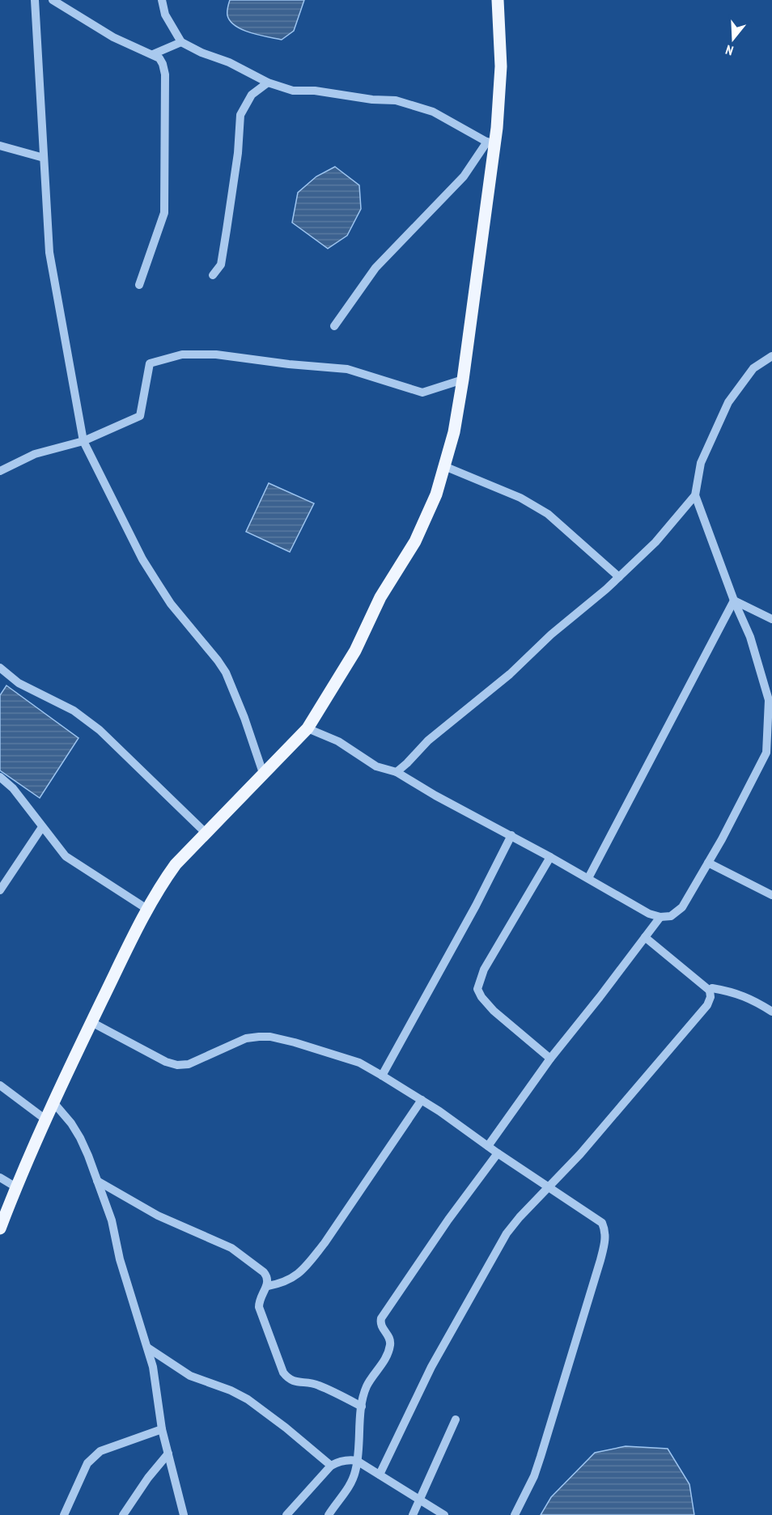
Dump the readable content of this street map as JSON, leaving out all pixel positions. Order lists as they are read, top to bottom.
{
  "north": "bottom"
}
